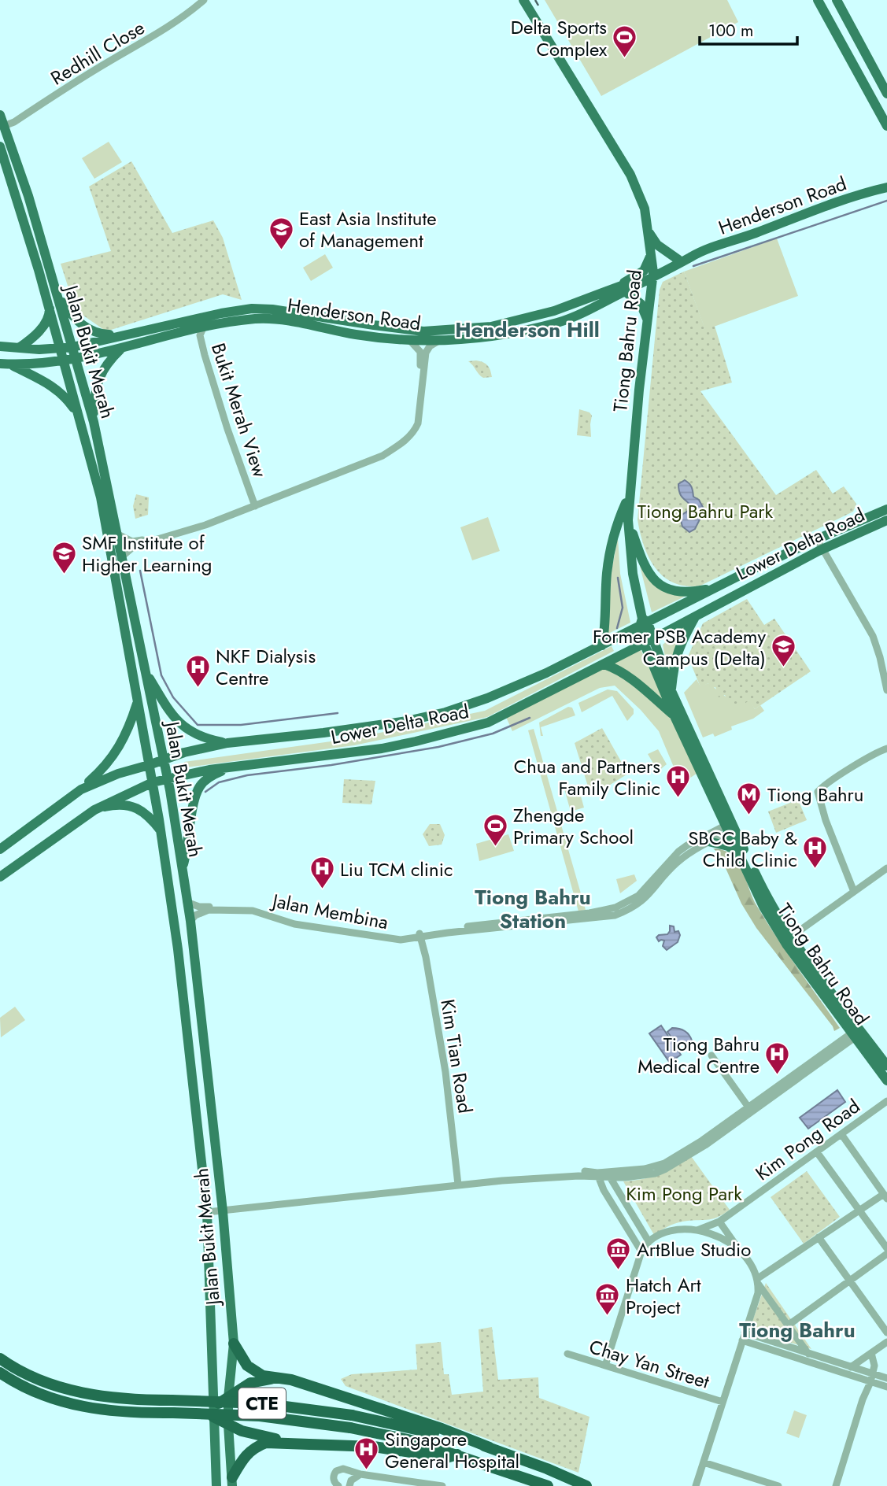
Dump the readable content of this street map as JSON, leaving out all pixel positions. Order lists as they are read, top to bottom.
{
  "streets": {
    "highway": ["CTE"],
    "main road": [
      "Henderson Road",
      "Tiong Bahru Road",
      "Jalan Bukit Merah",
      "Lower Delta Road"
    ],
    "street": [
      "Redhill Close",
      "Bukit Merah View",
      "Jalan Membina",
      "Kim Tian Road",
      "Kim Pong Road",
      "Chay Yan Street"
    ]
  },
  "crossings": [
    ["Redhill Close", "Jalan Bukit Merah"],
    ["Henderson Road", "Tiong Bahru Road"],
    ["Henderson Road", "Jalan Bukit Merah"],
    ["Henderson Road", "Bukit Merah View"],
    ["Tiong Bahru Road", "Lower Delta Road"],
    ["Tiong Bahru Road", "Jalan Membina"],
    ["Jalan Bukit Merah", "Bukit Merah View"],
    ["Jalan Bukit Merah", "Lower Delta Road"],
    ["Jalan Bukit Merah", "Jalan Membina"],
    ["Jalan Membina", "Kim Tian Road"]
  ],
  "districts": ["Henderson Hill", "Tiong Bahru Station", "Tiong Bahru"],
  "parks": ["Tiong Bahru Park", "Kim Pong Park"],
  "places": {
    "sports": ["Delta Sports Complex", "Zhengde Primary School"],
    "school or university": ["East Asia Institute of Management", "SMF Institute of Higher Learning", "Former PSB Academy Campus (Delta)"],
    "hospital": [
      "NKF Dialysis Centre",
      "Chua and Partners Family Clinic",
      "SBCC Baby & Child Clinic",
      "Liu TCM clinic",
      "Tiong Bahru Medical Centre",
      "Singapore General Hospital"
    ],
    "metro station": ["Tiong Bahru"],
    "museum": ["ArtBlue Studio", "Hatch Art Project"]
  },
  "scale_bar": "100 m"
}
